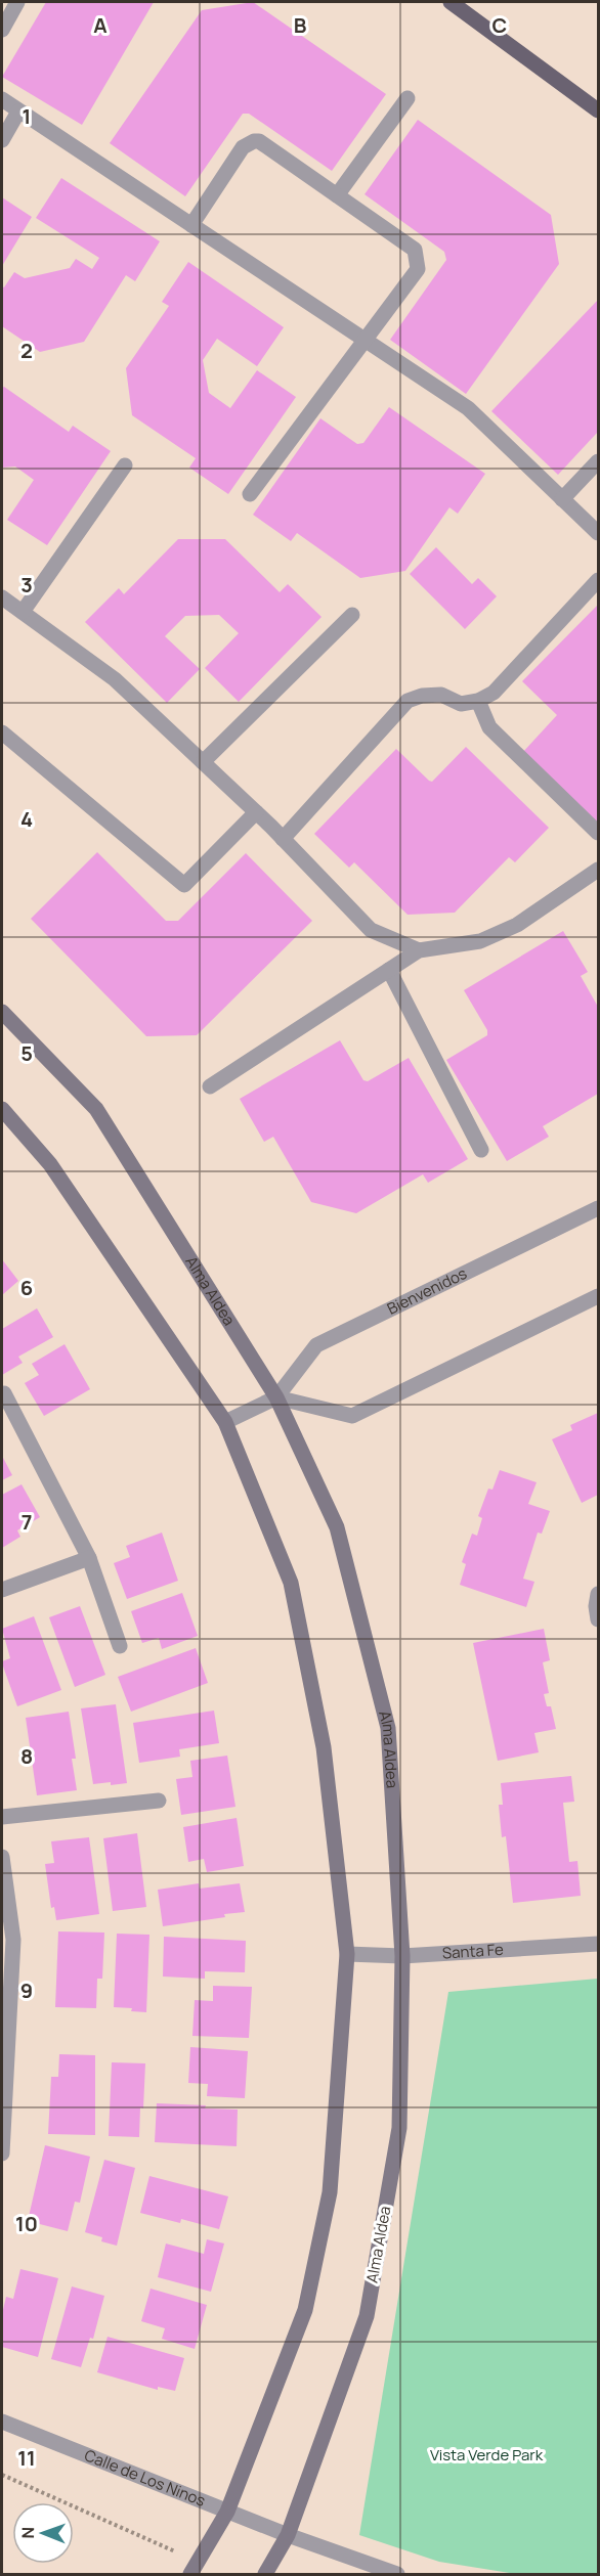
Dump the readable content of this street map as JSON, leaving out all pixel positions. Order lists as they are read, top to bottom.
{
  "streets": {
    "main road": ["Alma Aldea"],
    "street": ["Bienvenidos", "Santa Fe", "Calle de Los Ninos"]
  },
  "crossings": [
    ["Alma Aldea", "Bienvenidos"],
    ["Alma Aldea", "Santa Fe"],
    ["Alma Aldea", "Calle de Los Ninos"]
  ],
  "parks": ["Vista Verde Park"],
  "north": "left",
  "grid": {
    "columns": ["A", "B", "C"],
    "rows": [
      "1",
      "2",
      "3",
      "4",
      "5",
      "6",
      "7",
      "8",
      "9",
      "10",
      "11"
    ]
  }
}
